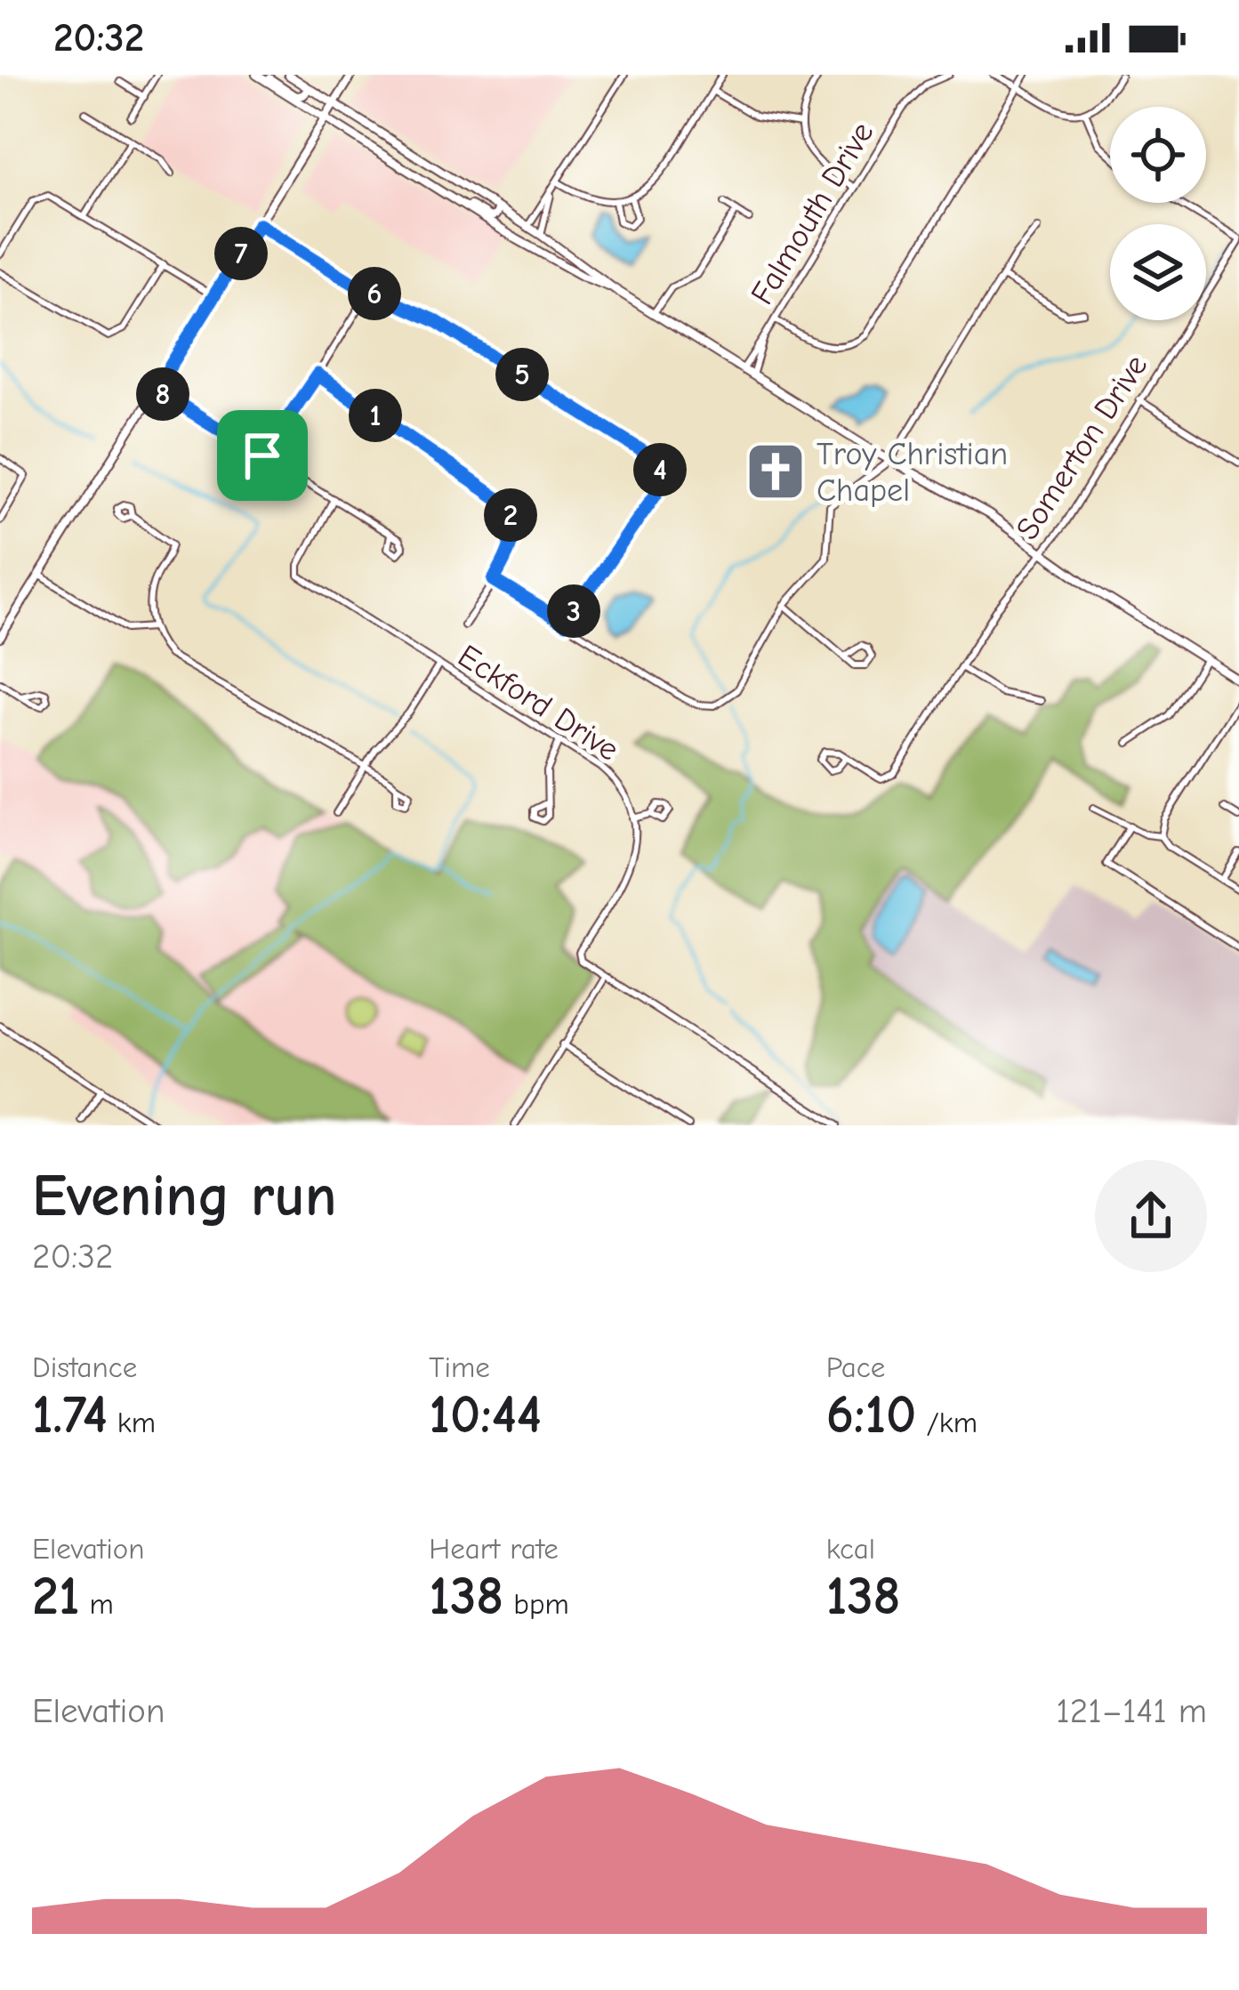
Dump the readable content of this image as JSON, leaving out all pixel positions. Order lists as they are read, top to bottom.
{
  "streets": {
    "street": ["Falmouth Drive", "Somerton Drive", "Eckford Drive"]
  },
  "places": {
    "church": ["Troy Christian Chapel"]
  },
  "page": {
    "status": "20:32",
    "pins": [
      "7",
      "6",
      "5",
      "8",
      "1",
      "4",
      "2",
      "3"
    ],
    "heading": ["Evening run", "20:32"],
    "stats": [
      ["Distance", "1.74 km"],
      ["Time", "10:44"],
      ["Pace", "6:10 /km"],
      ["Elevation", "21 m"],
      ["Heart rate", "138 bpm"],
      ["kcal", "138"]
    ],
    "chart": ["Elevation", "121–141 m"]
  }
}
